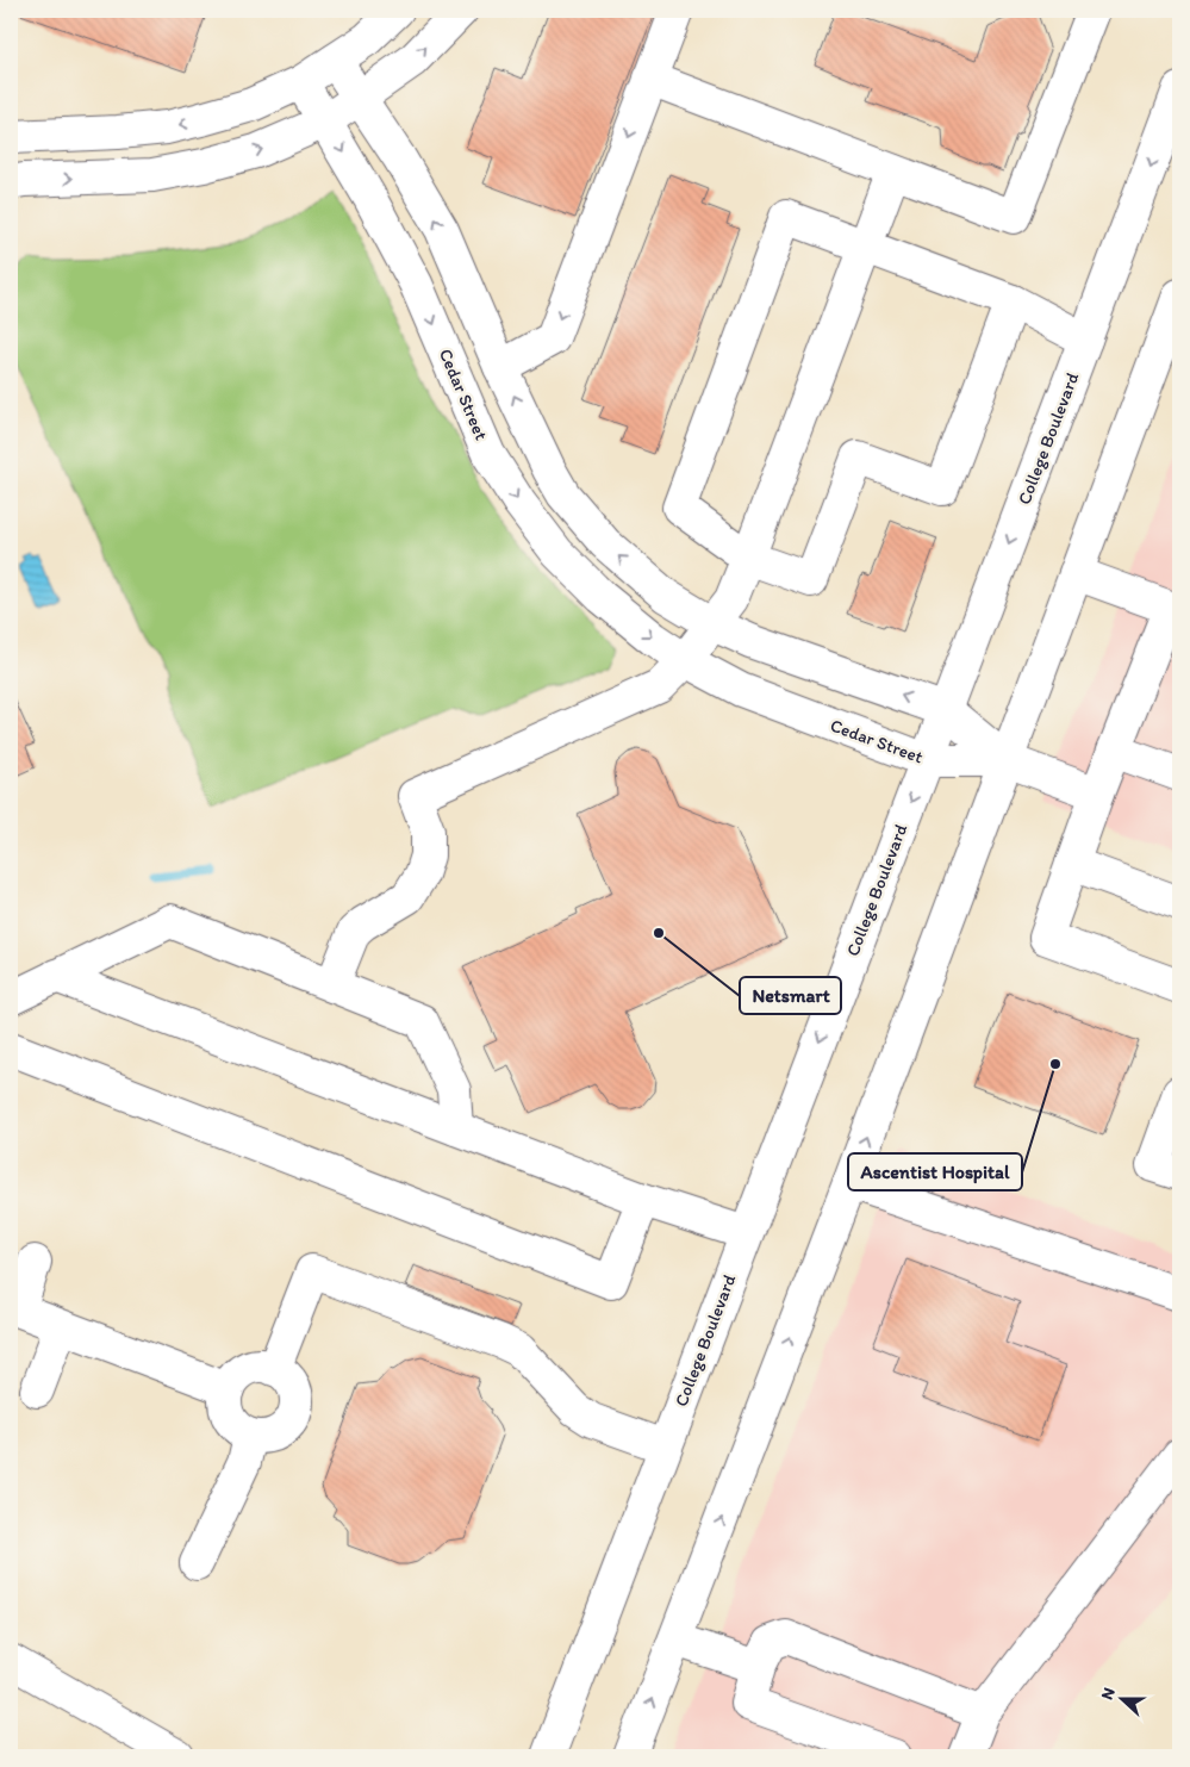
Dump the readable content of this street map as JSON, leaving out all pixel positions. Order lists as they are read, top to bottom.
{
  "streets": {
    "main road": ["Cedar Street", "College Boulevard"]
  },
  "crossings": [
    ["Cedar Street", "College Boulevard"]
  ],
  "places": ["Netsmart", "Ascentist Hospital"],
  "north": "left"
}
